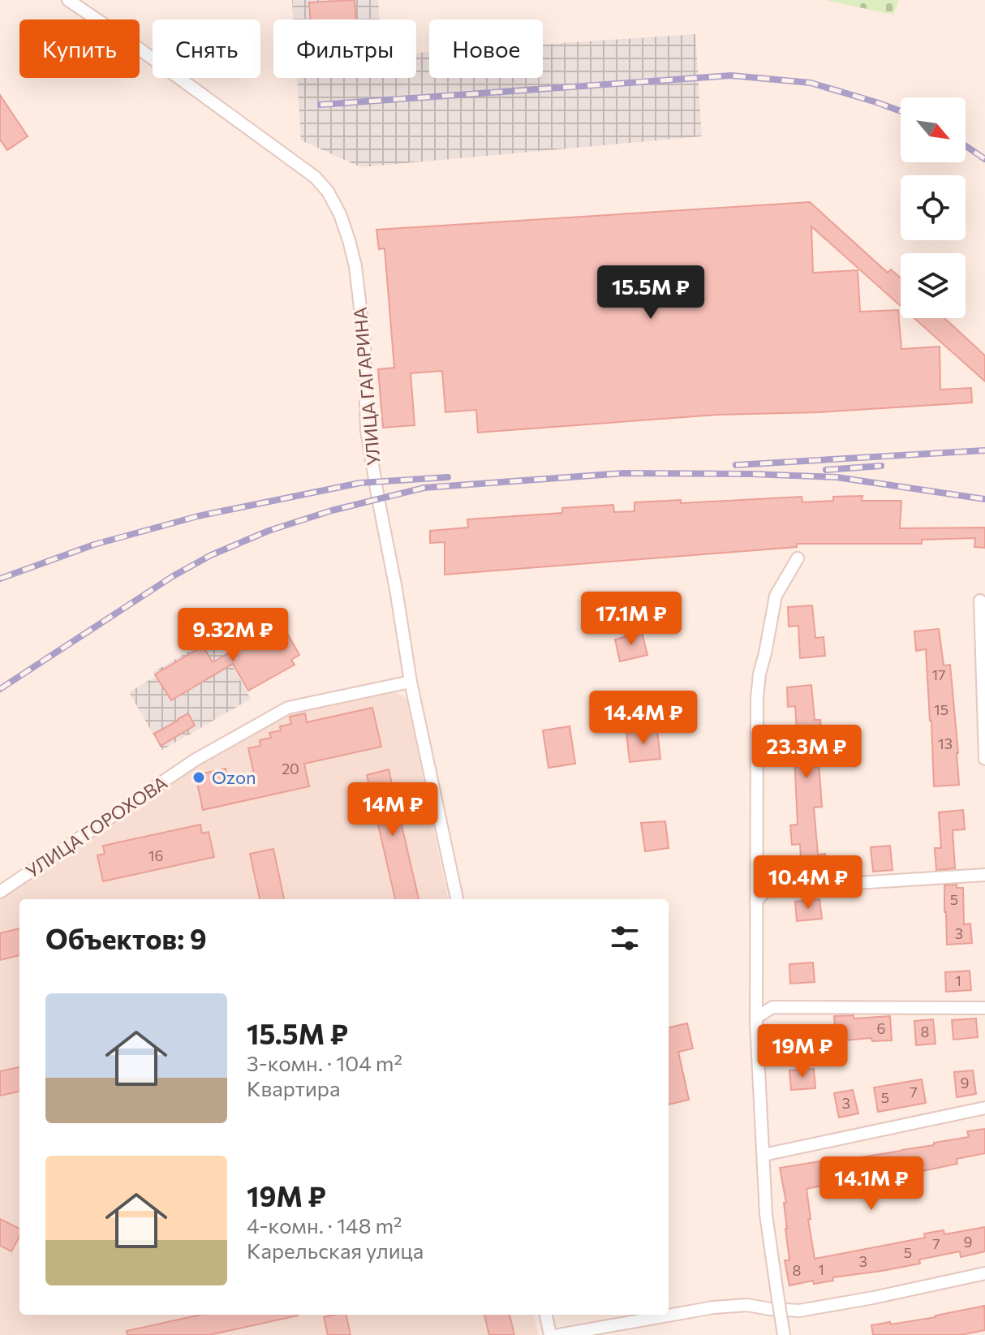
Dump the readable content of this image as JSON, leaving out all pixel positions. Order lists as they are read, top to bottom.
{
  "streets": {
    "street": ["УЛИЦА ГАГАРИНА", "УЛИЦА ГОРОХОВА"]
  },
  "crossings": [
    ["УЛИЦА ГАГАРИНА", "УЛИЦА ГОРОХОВА"]
  ],
  "places": ["Ozon"],
  "house_numbers": [
    "17",
    "15",
    "13",
    "20",
    "16",
    "5",
    "3",
    "1",
    "6",
    "8",
    "9",
    "7",
    "5",
    "3",
    "9",
    "7",
    "5",
    "3",
    "1",
    "8"
  ],
  "north": "bottom right",
  "page": {
    "chip": [
      "Купить",
      "Снять",
      "Фильтры",
      "Новое"
    ],
    "price": [
      "15.5M ₽",
      "17.1M ₽",
      "9.32M ₽",
      "14.4M ₽",
      "23.3M ₽",
      "14M ₽",
      "10.4M ₽",
      "19M ₽",
      "14.1M ₽"
    ],
    "heading": "Объектов: 9",
    "list": [
      {
        "name": "15.5M ₽",
        "note": "3-комн. · 104 m² · Квартира"
      },
      {
        "name": "19M ₽",
        "note": "4-комн. · 148 m² · Карельская улица"
      }
    ]
  }
}
